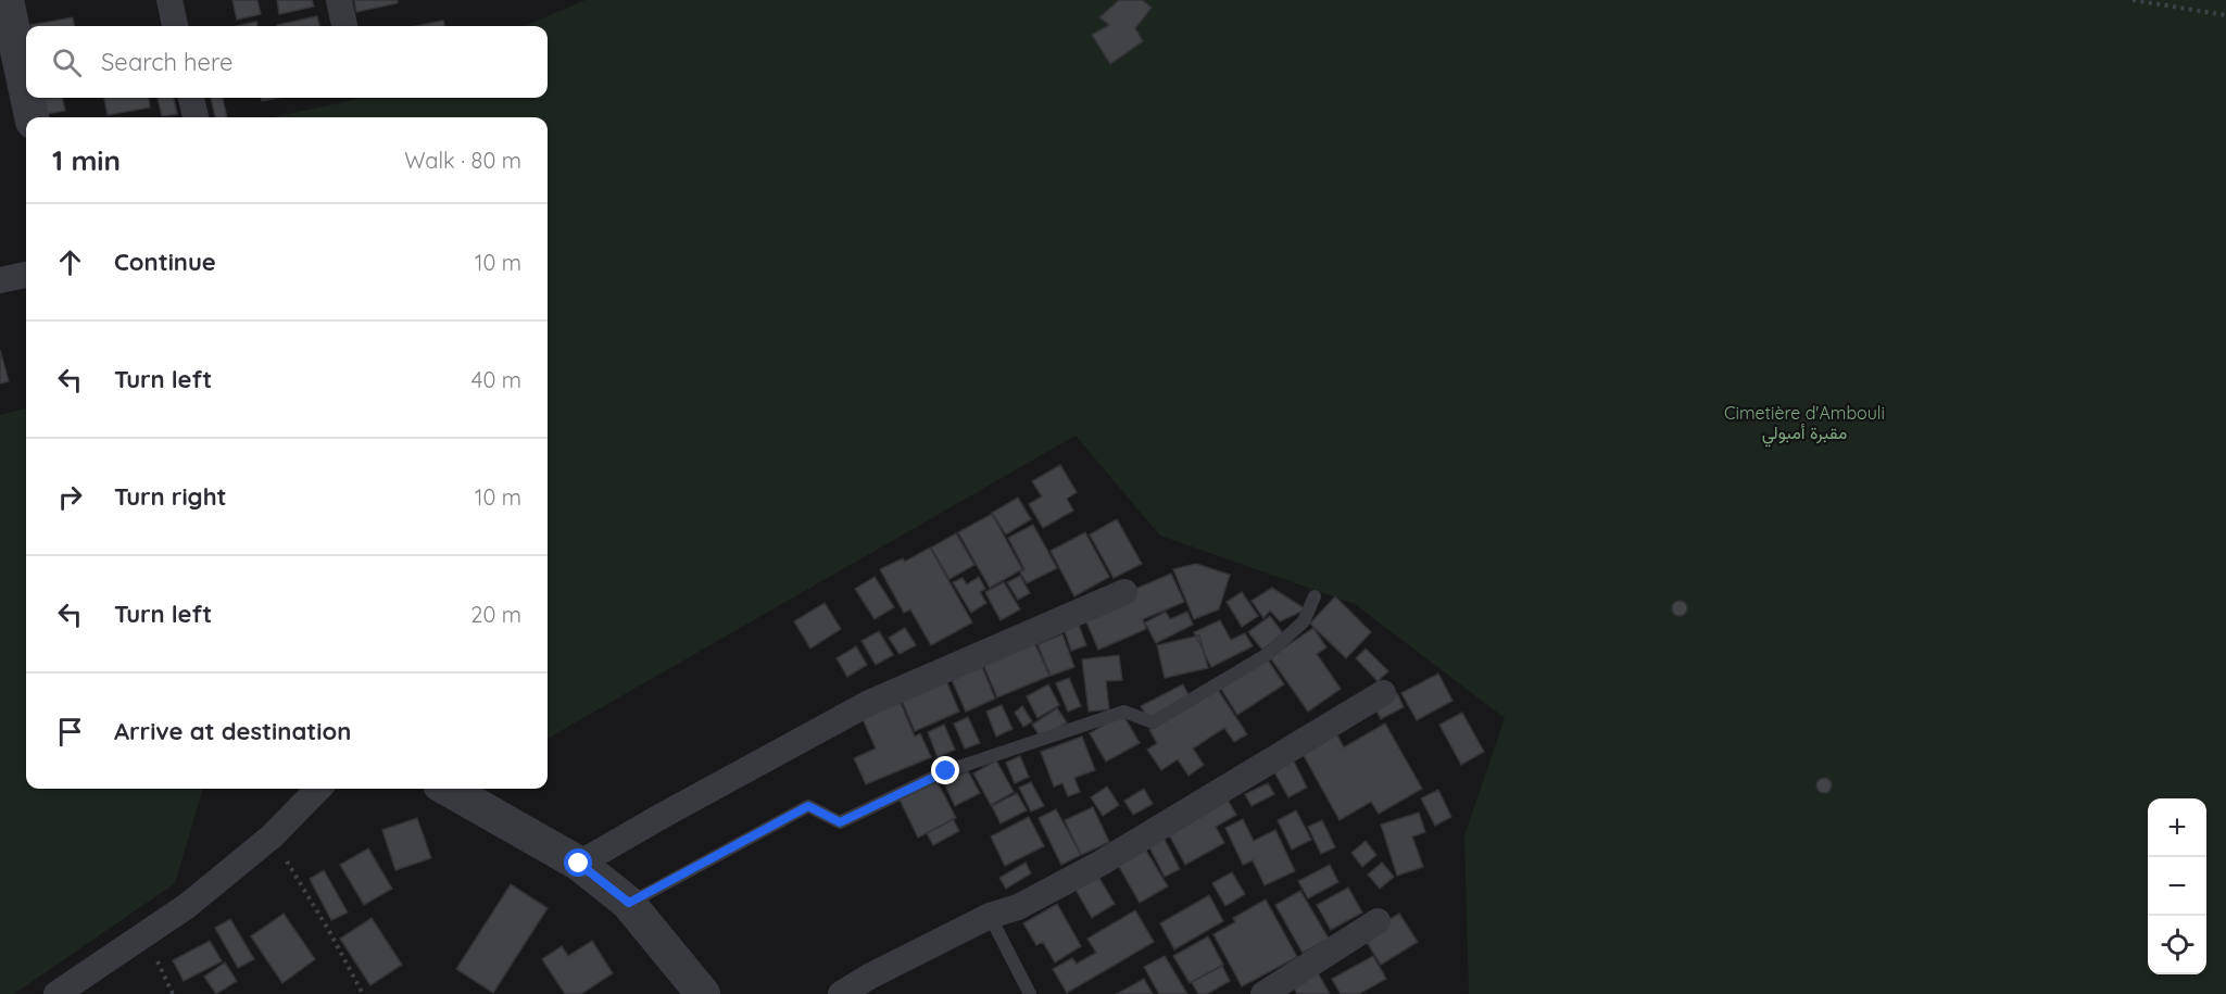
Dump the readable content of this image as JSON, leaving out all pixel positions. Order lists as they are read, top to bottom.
{
  "parks": ["Cimetière d'Ambouli مقبرة أمبولي"],
  "page": {
    "search": "Search here",
    "heading": ["1 min", "Walk · 80 m"],
    "list": [
      ["Continue", "10 m"],
      ["Turn left", "40 m"],
      ["Turn right", "10 m"],
      ["Turn left", "20 m"],
      "Arrive at destination"
    ],
    "map_buttons": ["+", "−"]
  }
}
